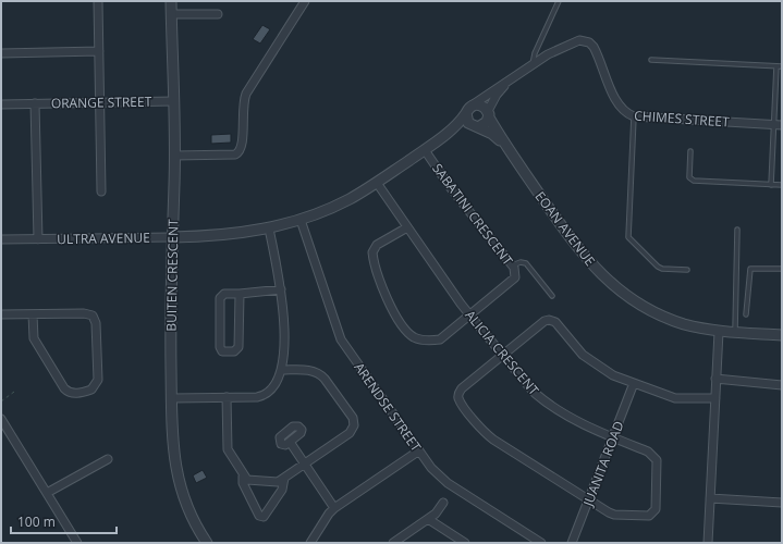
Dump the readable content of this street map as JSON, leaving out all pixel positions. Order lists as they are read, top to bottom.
{
  "streets": {
    "street": [
      "ORANGE STREET",
      "CHIMES STREET",
      "SABATINI CRESCENT",
      "EOAN AVENUE",
      "ULTRA AVENUE",
      "BUITEN CRESCENT",
      "ALICIA CRESCENT",
      "ARENDSE STREET",
      "JUANITA ROAD"
    ]
  },
  "crossings": [
    ["ORANGE STREET", "ULTRA AVENUE"],
    ["ORANGE STREET", "BUITEN CRESCENT"],
    ["CHIMES STREET", "EOAN AVENUE"],
    ["CHIMES STREET", "ULTRA AVENUE"],
    ["SABATINI CRESCENT", "ULTRA AVENUE"],
    ["SABATINI CRESCENT", "ALICIA CRESCENT"],
    ["EOAN AVENUE", "ULTRA AVENUE"],
    ["ULTRA AVENUE", "BUITEN CRESCENT"],
    ["ULTRA AVENUE", "ALICIA CRESCENT"],
    ["ULTRA AVENUE", "ARENDSE STREET"],
    ["ALICIA CRESCENT", "JUANITA ROAD"]
  ],
  "scale_bar": "100 m"
}
